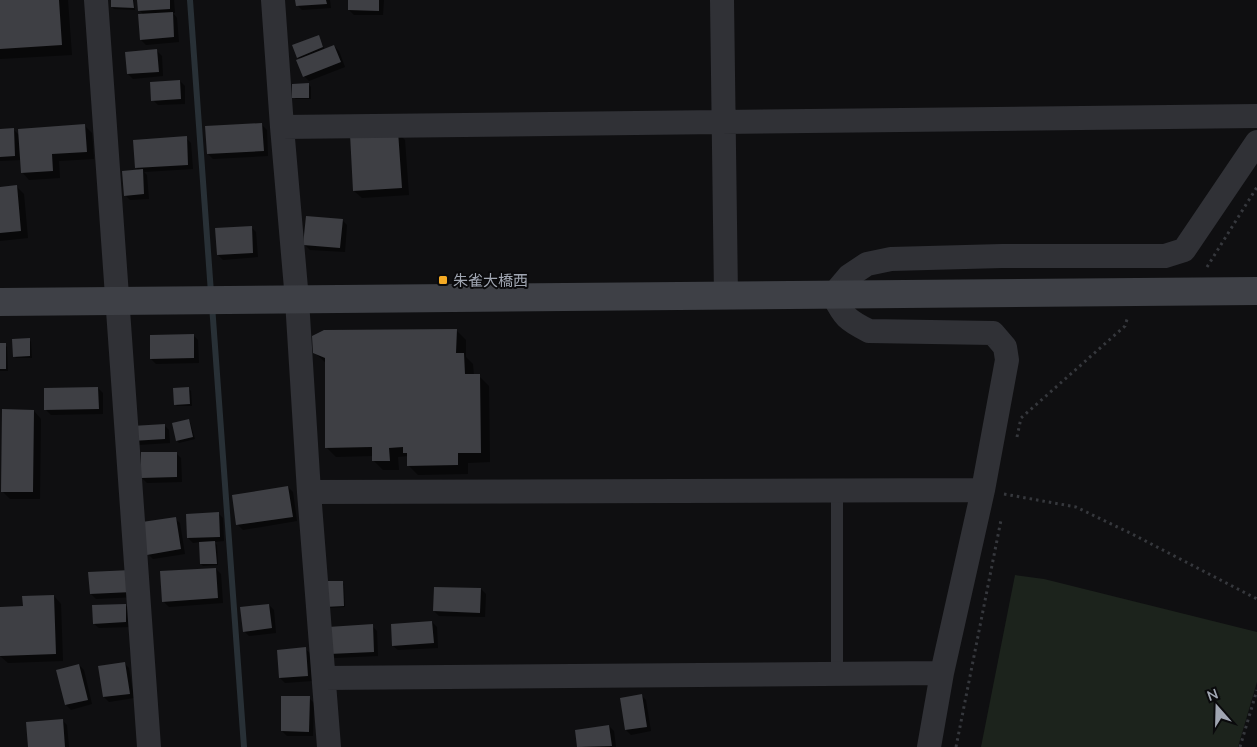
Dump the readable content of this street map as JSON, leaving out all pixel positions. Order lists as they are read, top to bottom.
{
  "places": {
    "transit": ["朱雀大橋西"]
  },
  "north": "top"
}
